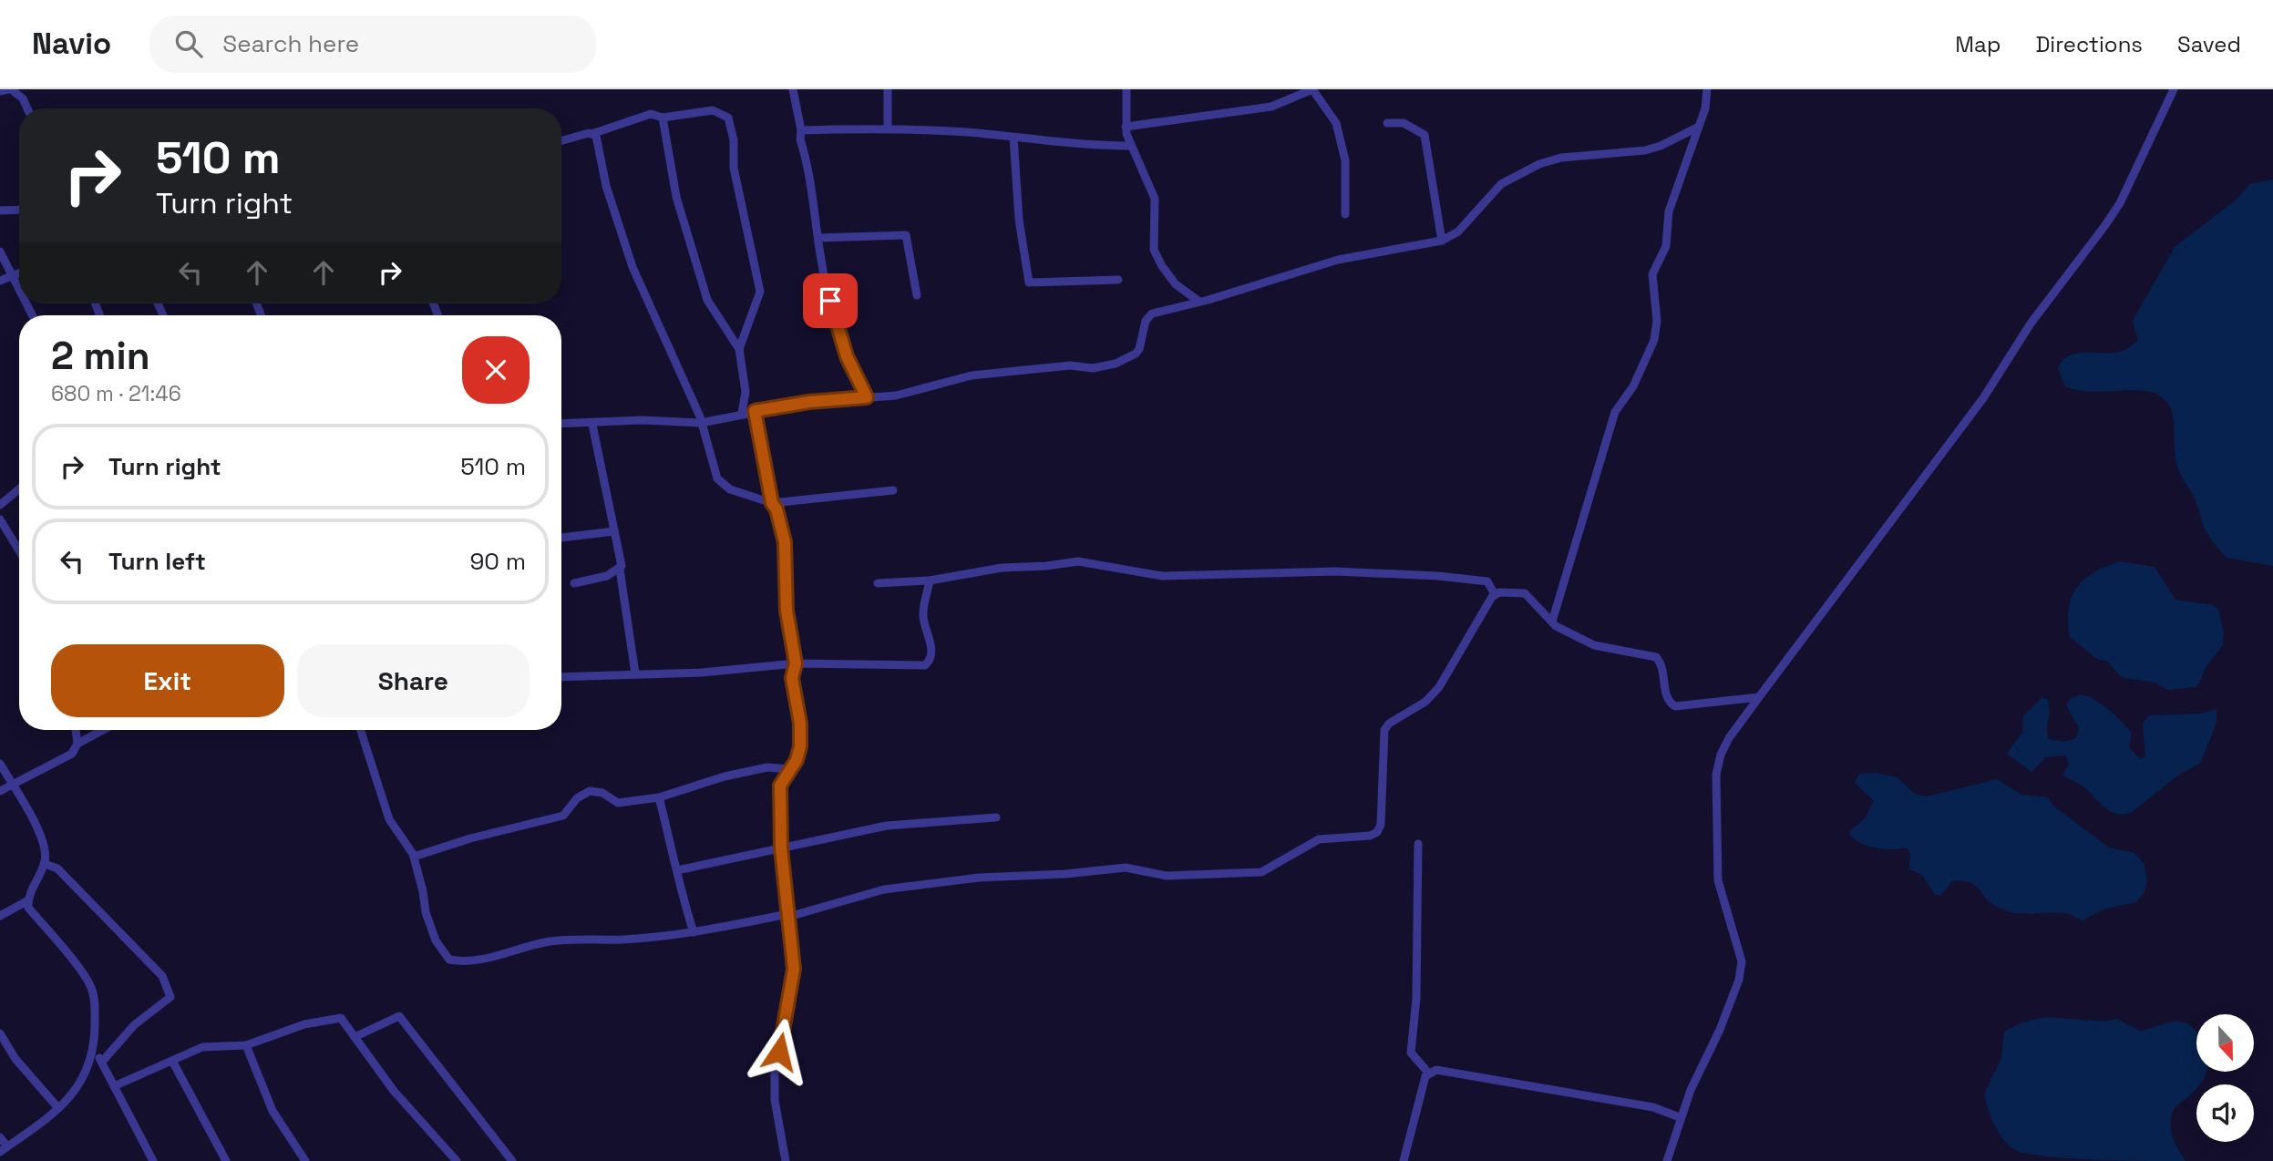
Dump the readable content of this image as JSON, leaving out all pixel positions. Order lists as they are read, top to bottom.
{
  "north": "bottom",
  "page": {
    "header": "Navio",
    "search": "Search here",
    "nav": ["Map", "Directions", "Saved"],
    "turn": ["510 m", "Turn right"],
    "heading": ["2 min", "680 m · 21:46"],
    "list": [
      {
        "name": "Turn right",
        "value": "510 m"
      },
      {
        "name": "Turn left",
        "value": "90 m"
      }
    ],
    "buttons": ["Exit", "Share"]
  }
}
